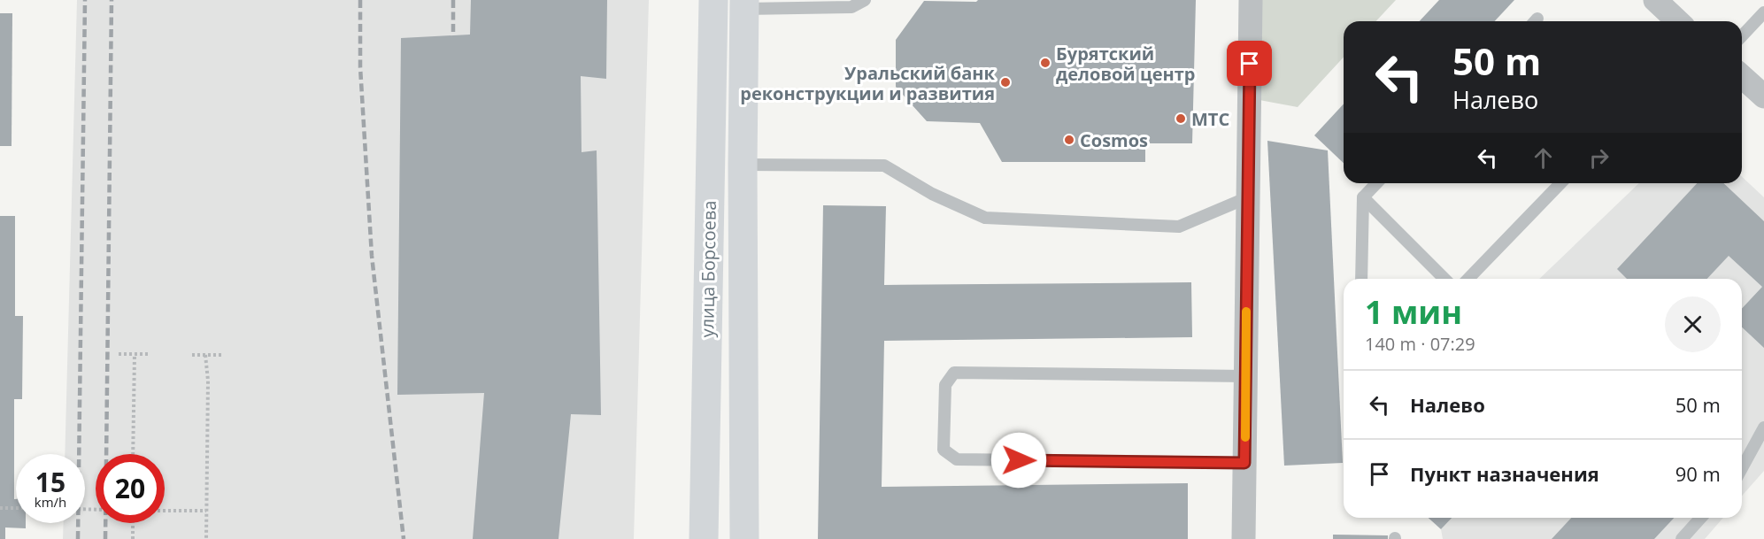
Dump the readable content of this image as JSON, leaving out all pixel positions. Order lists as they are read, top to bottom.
{
  "streets": {
    "main road": ["улица Борсоева"]
  },
  "places": [
    "Бурятский деловой центр",
    "Уральский банк реконструкции и развития",
    "МТС",
    "Cosmos"
  ],
  "page": {
    "turn": ["50 m", "Налево"],
    "heading": ["1 мин", "140 m · 07:29"],
    "list": [
      {
        "name": "Налево",
        "value": "50 m"
      },
      {
        "name": "Пункт назначения",
        "value": "90 m"
      }
    ],
    "speed": "15 km/h",
    "limit": "20"
  }
}
